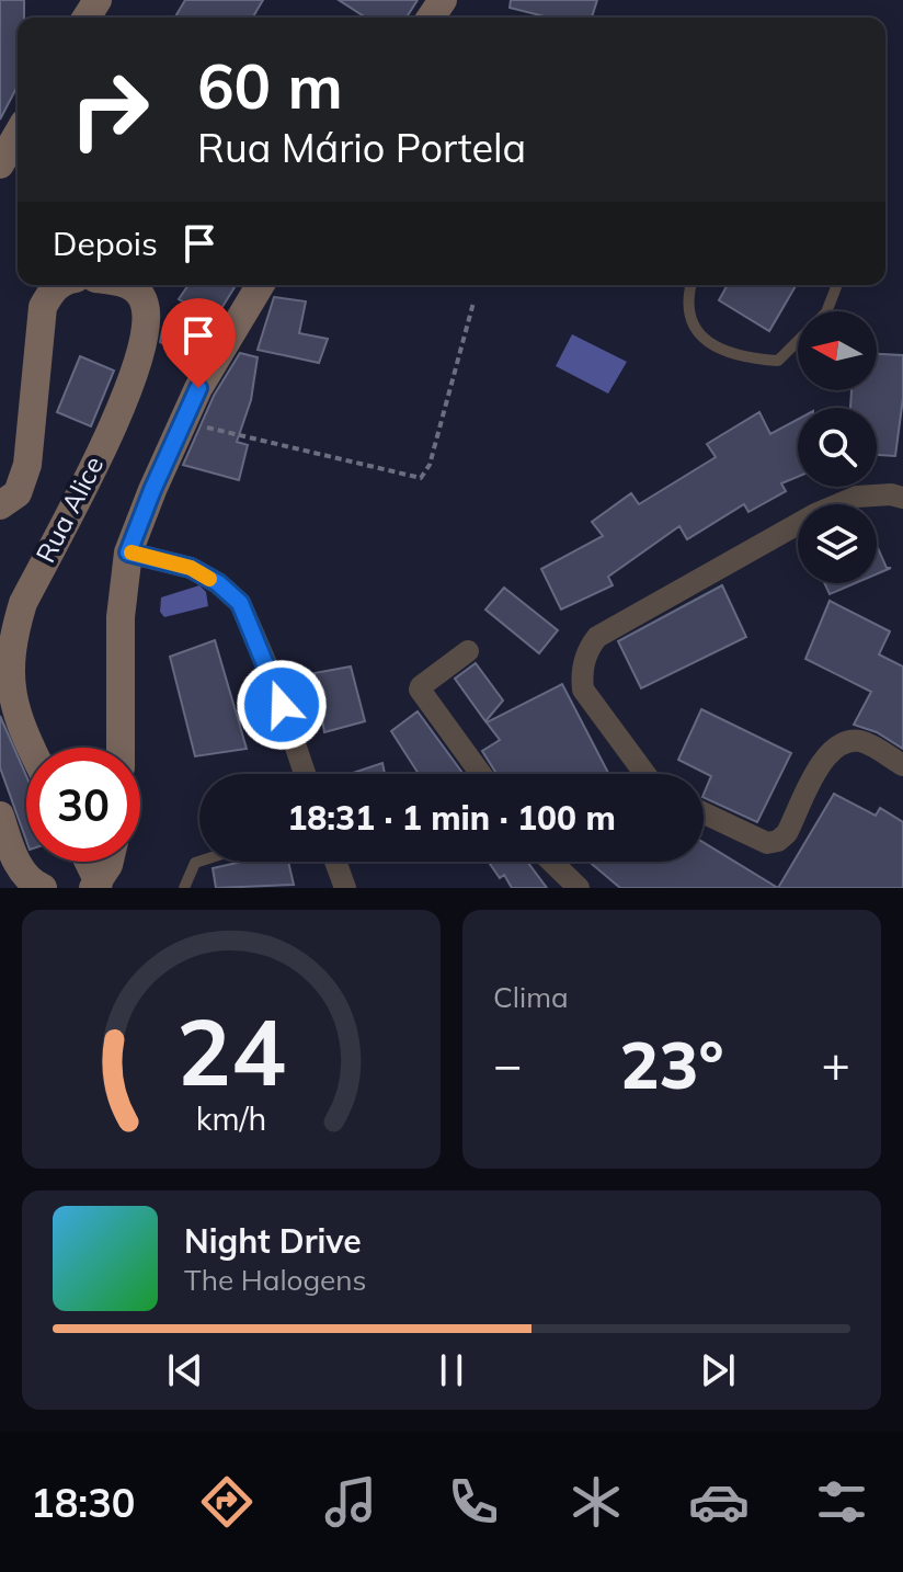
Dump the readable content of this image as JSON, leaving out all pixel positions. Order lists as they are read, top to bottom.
{
  "streets": {
    "street": ["Rua Alice"]
  },
  "north": "left",
  "page": {
    "turn": ["60 m", "Rua Mário Portela"],
    "then": "Depois",
    "limit": "30",
    "trip": "18:31 · 1 min · 100 m",
    "tile": "Clima",
    "heat": ["−", "23°", "+"],
    "song": ["Night Drive", "The Halogens"],
    "tabs": "18:30",
    "gauge": ["24", "km/h"]
  }
}
